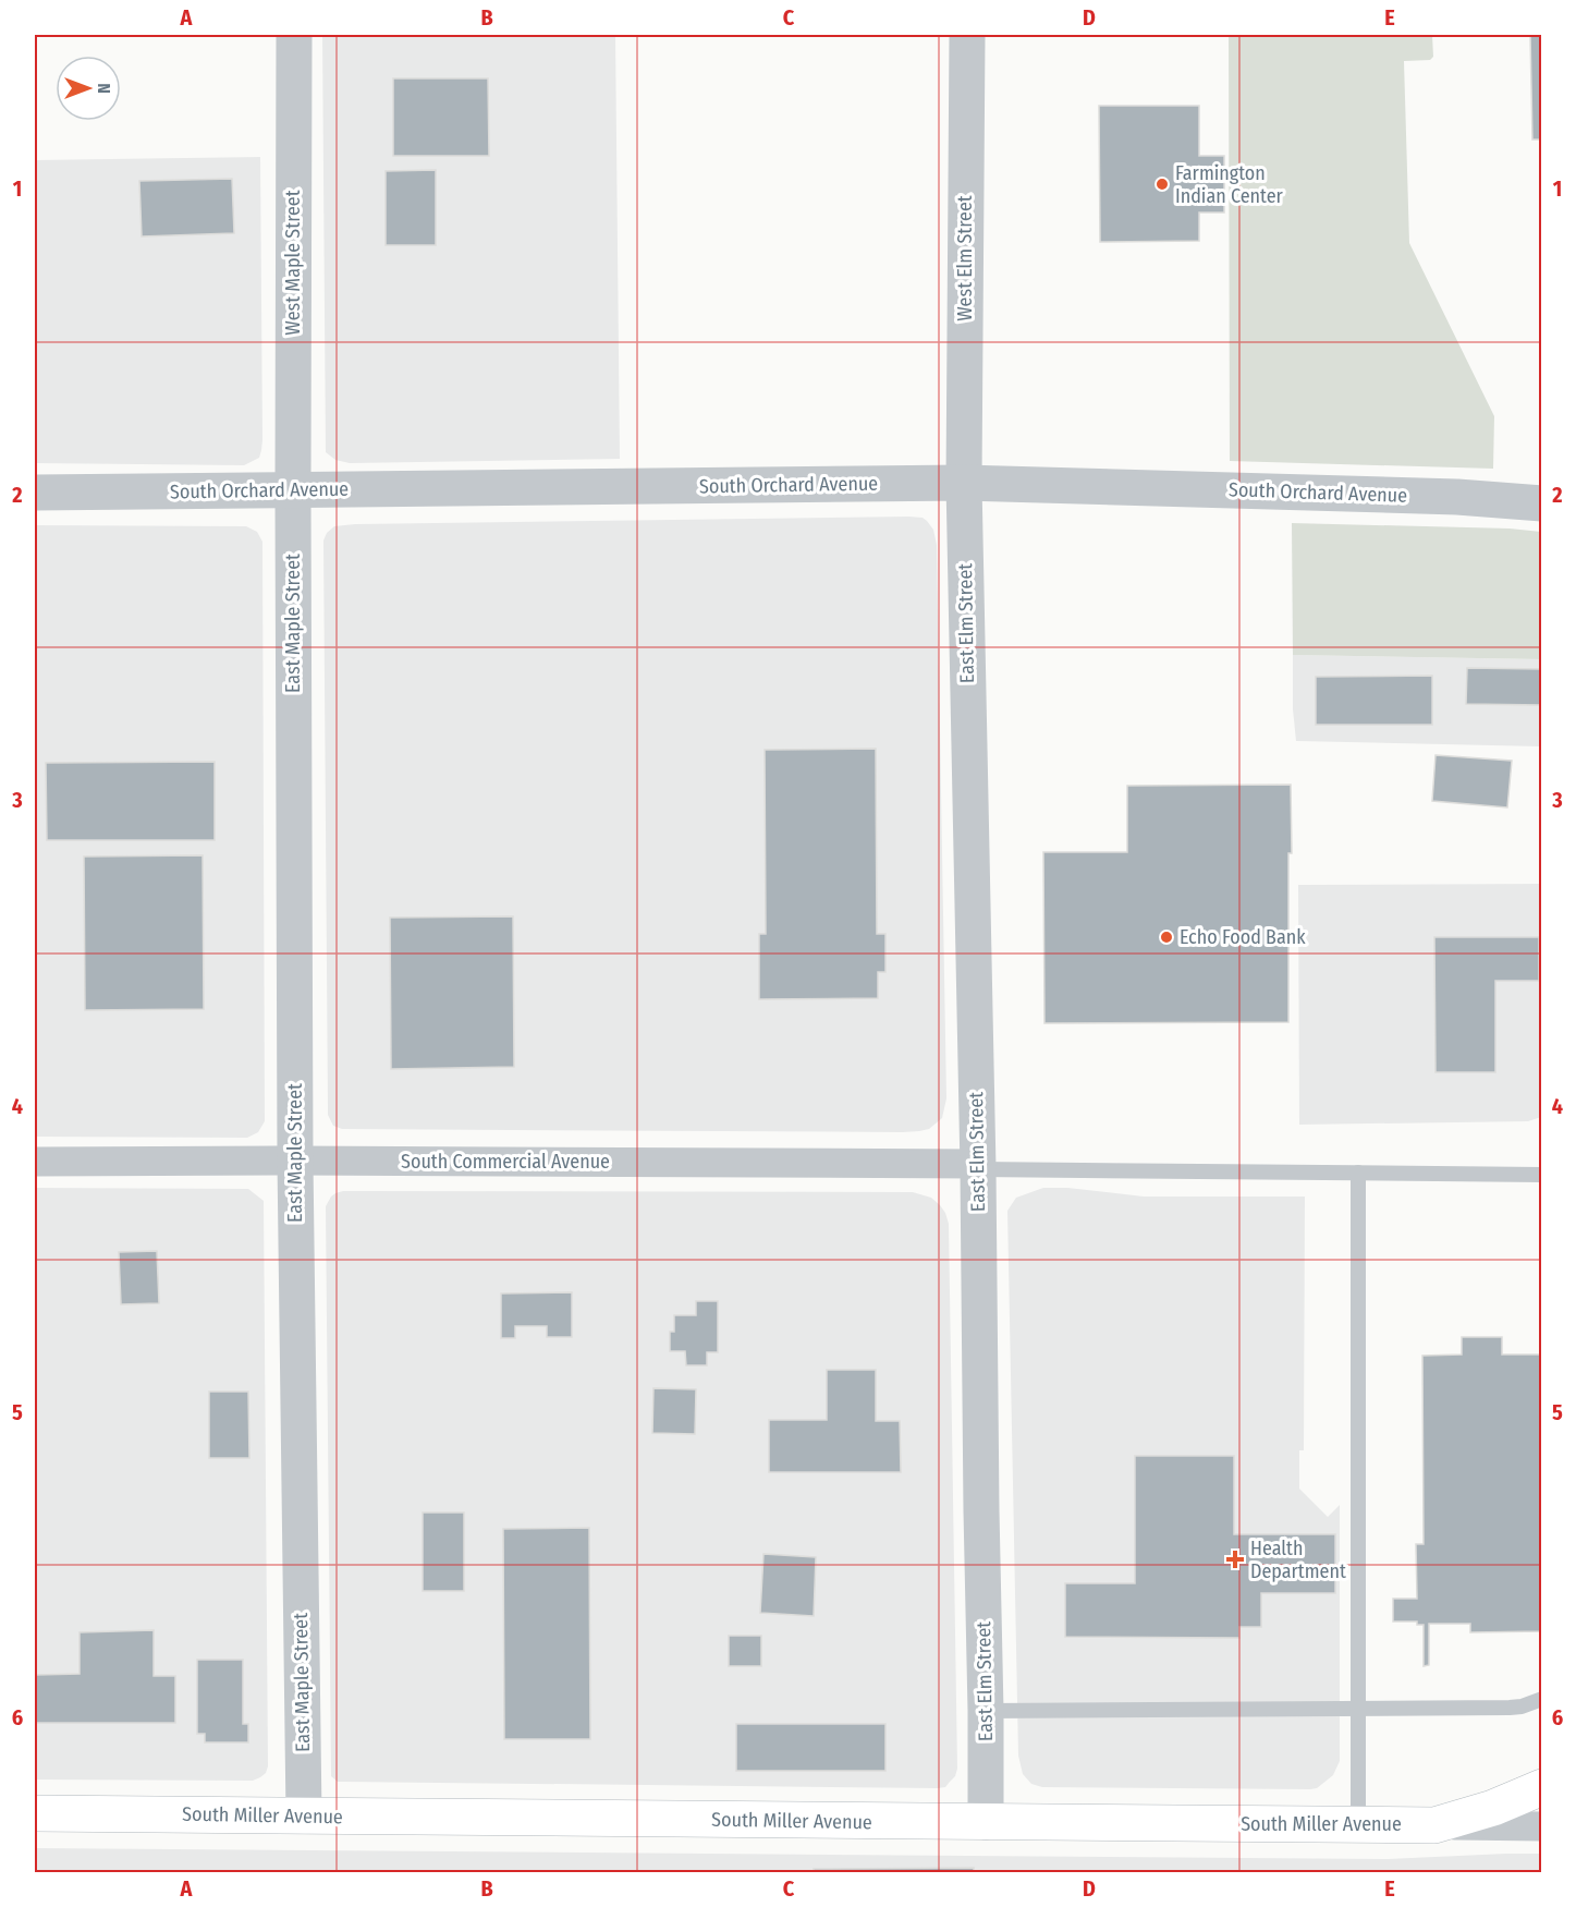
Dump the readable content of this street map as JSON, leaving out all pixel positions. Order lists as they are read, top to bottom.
{
  "streets": {
    "main road": ["South Miller Avenue"],
    "street": [
      "West Elm Street",
      "West Maple Street",
      "South Orchard Avenue",
      "East Maple Street",
      "East Elm Street",
      "South Commercial Avenue"
    ]
  },
  "crossings": [
    ["West Elm Street", "South Orchard Avenue"],
    ["West Elm Street", "East Elm Street"],
    ["West Maple Street", "South Orchard Avenue"],
    ["West Maple Street", "East Maple Street"],
    ["South Orchard Avenue", "East Maple Street"],
    ["South Orchard Avenue", "East Elm Street"],
    ["East Maple Street", "South Commercial Avenue"],
    ["East Maple Street", "South Miller Avenue"],
    ["East Elm Street", "South Commercial Avenue"],
    ["East Elm Street", "South Miller Avenue"]
  ],
  "places": {
    "other": ["Farmington Indian Center", "Echo Food Bank"],
    "health": ["Health Department"]
  },
  "north": "right",
  "grid": {
    "columns": [
      "A",
      "B",
      "C",
      "D",
      "E"
    ],
    "rows": [
      "1",
      "2",
      "3",
      "4",
      "5",
      "6"
    ]
  }
}
